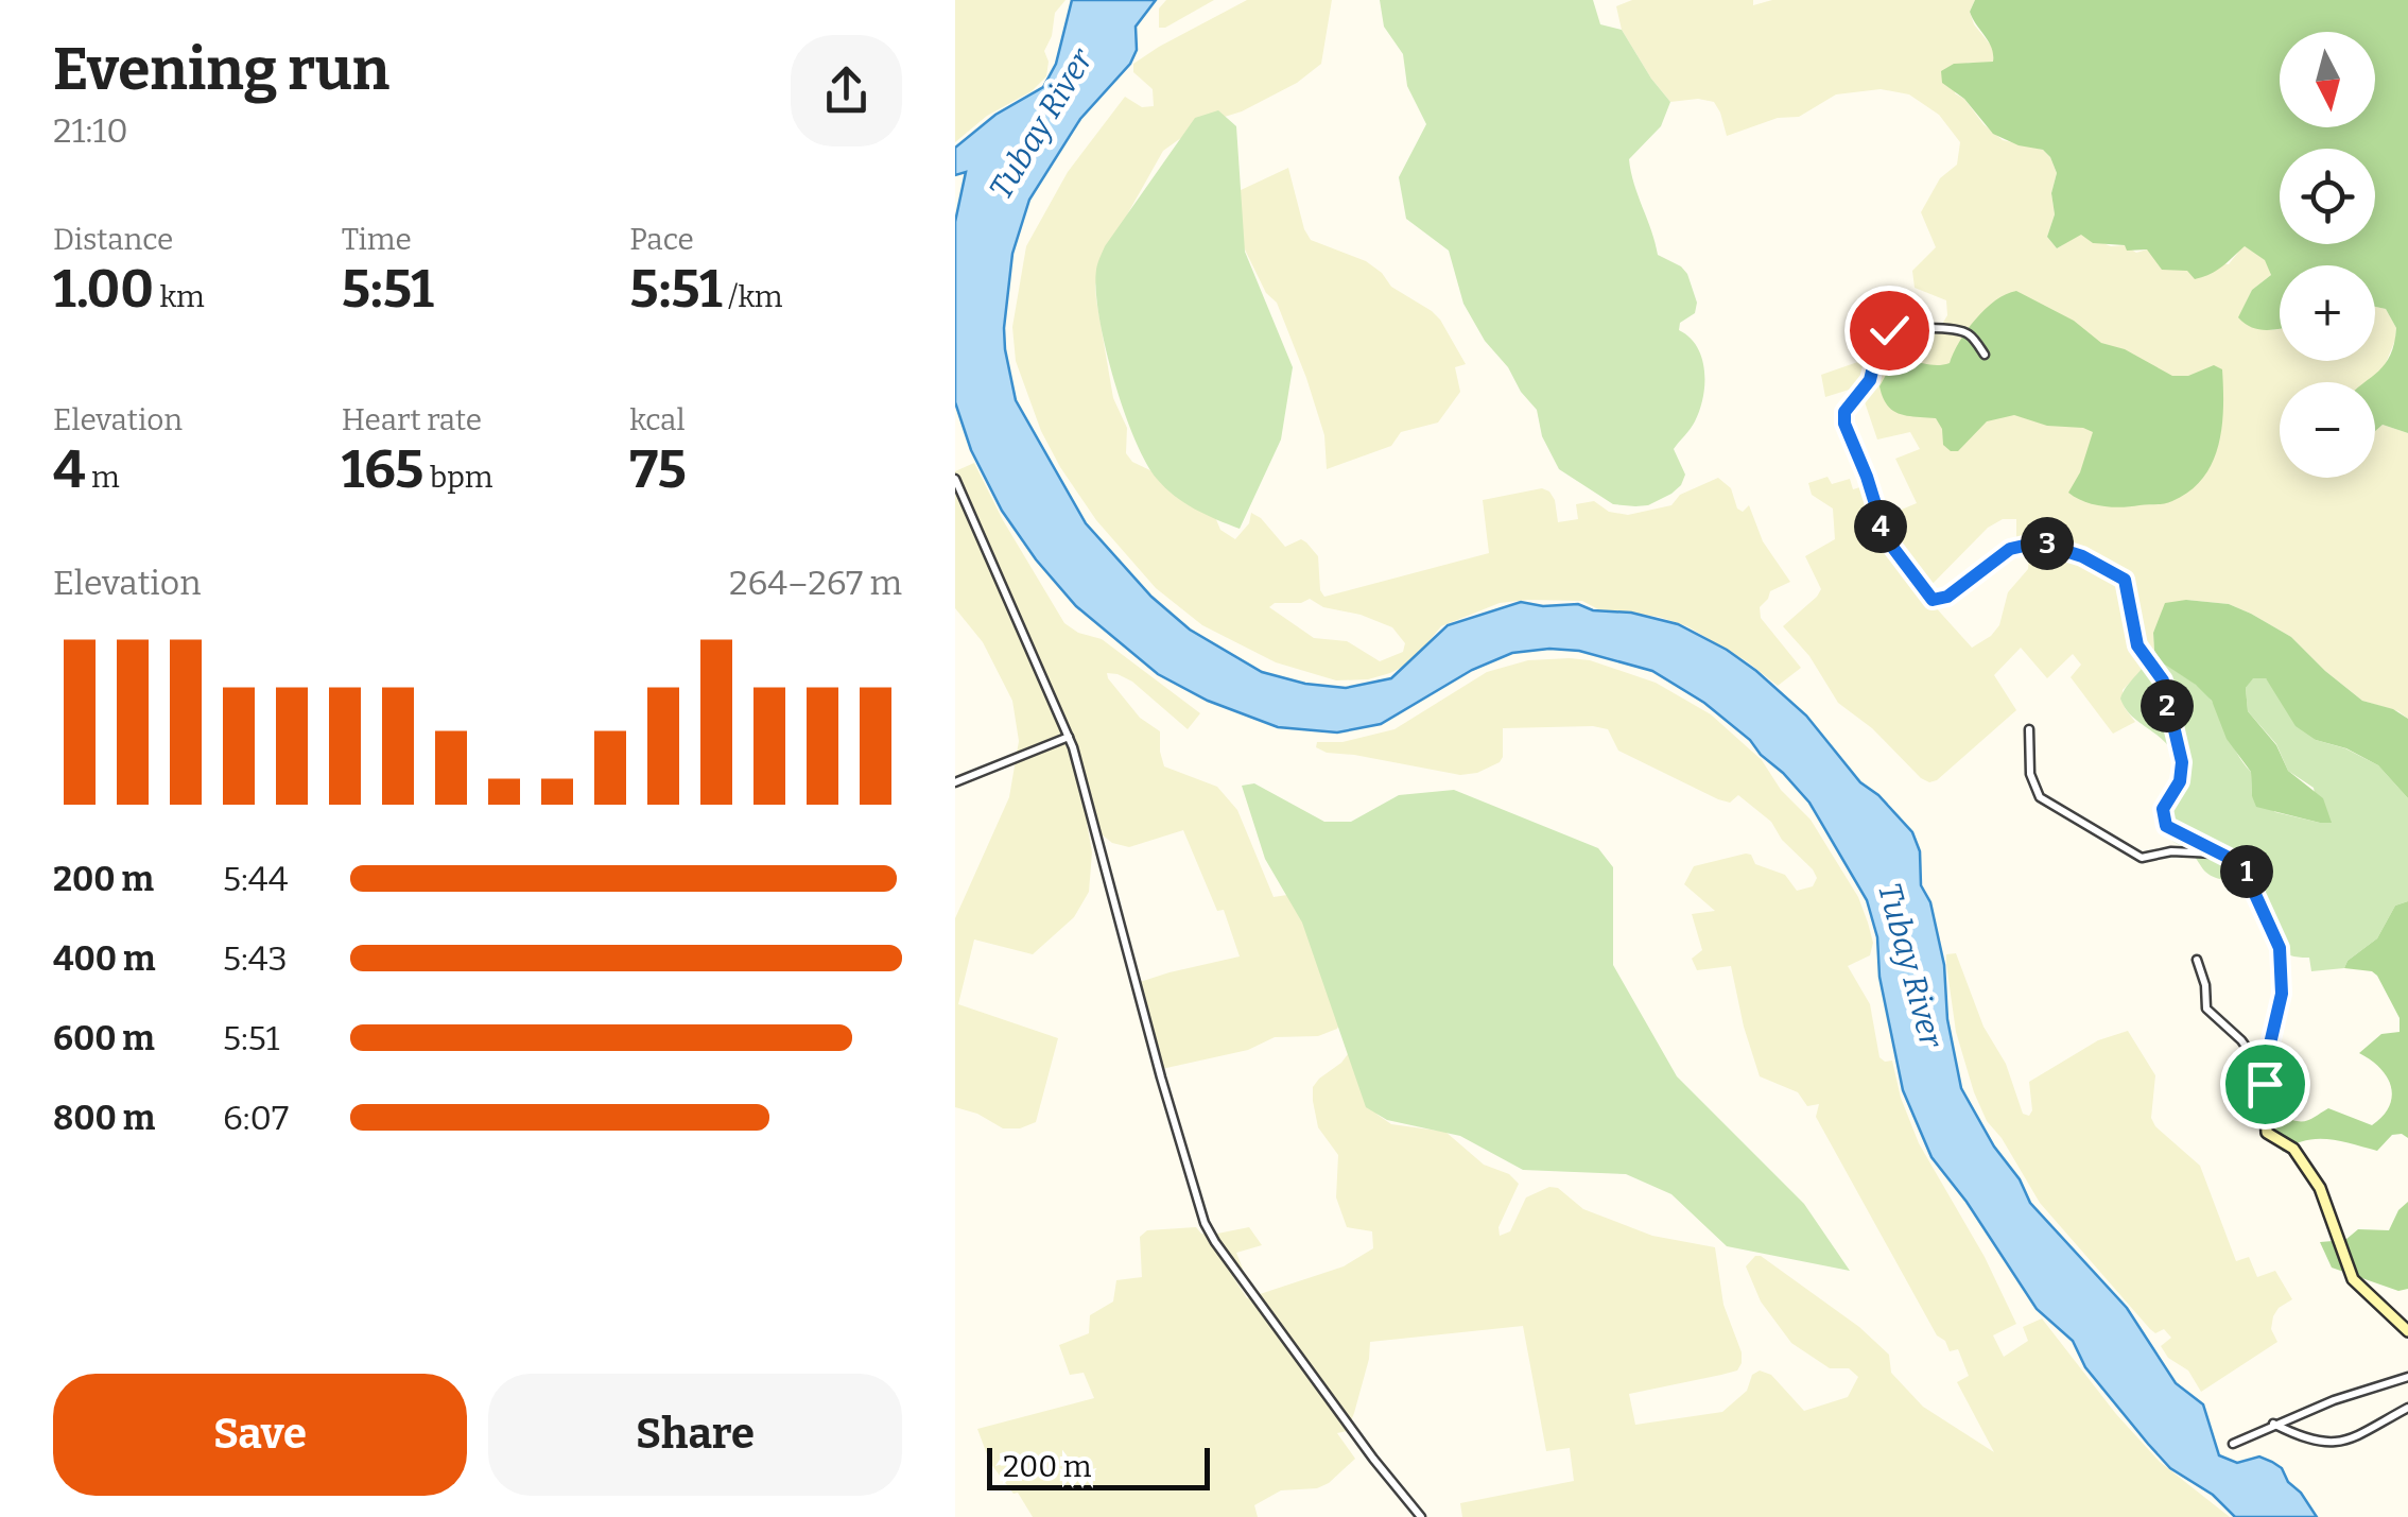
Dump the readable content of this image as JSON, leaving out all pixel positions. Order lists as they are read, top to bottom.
{
  "water": ["Tubay River"],
  "scale_bar": "200 m",
  "north": "bottom",
  "page": {
    "heading": ["Evening run", "21:10"],
    "map_buttons": ["+", "−"],
    "stats": [
      ["Distance", "1.00 km"],
      ["Time", "5:51"],
      ["Pace", "5:51 /km"],
      ["Elevation", "4 m"],
      ["Heart rate", "165 bpm"],
      ["kcal", "75"]
    ],
    "pins": [
      "4",
      "3",
      "2",
      "1"
    ],
    "chart": ["Elevation", "264–267 m"],
    "list": [
      {
        "name": "200 m",
        "note": "5:44"
      },
      {
        "name": "400 m",
        "note": "5:43"
      },
      {
        "name": "600 m",
        "note": "5:51"
      },
      {
        "name": "800 m",
        "note": "6:07"
      }
    ],
    "buttons": ["Save", "Share"],
    "scale": "200 m"
  }
}
